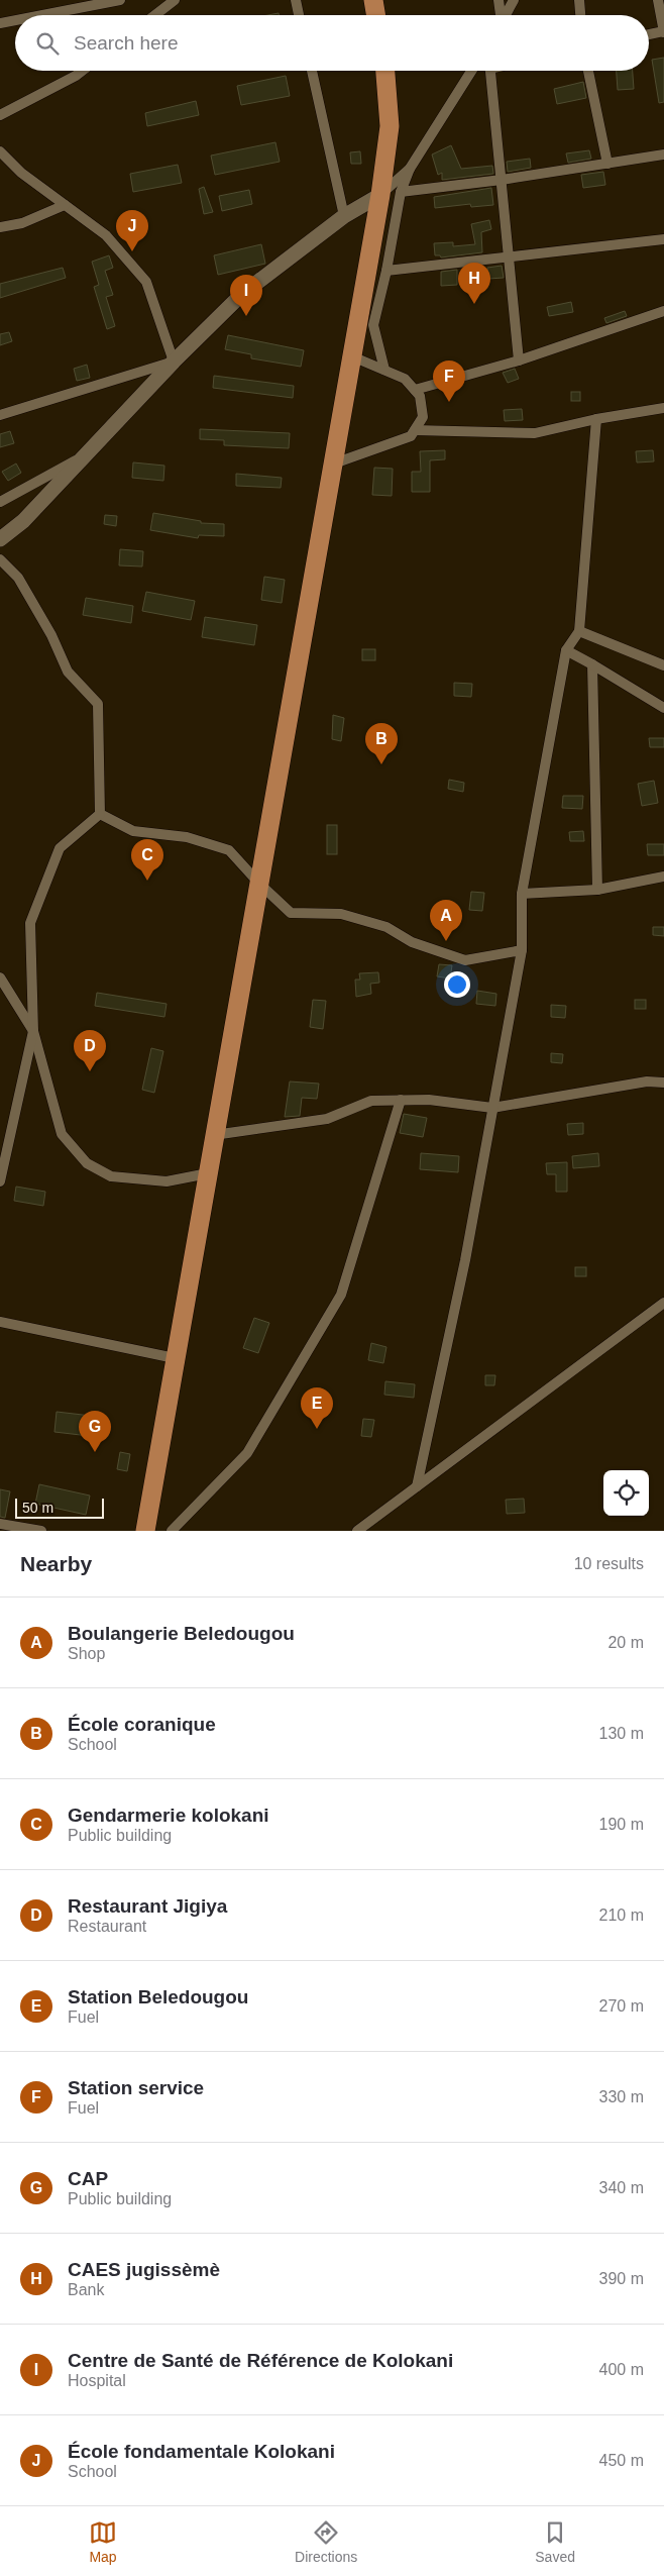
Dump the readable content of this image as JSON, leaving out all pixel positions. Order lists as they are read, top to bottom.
{
  "scale_bar": "50 m",
  "page": {
    "search": "Search here",
    "pins": [
      "J",
      "H",
      "I",
      "F",
      "B",
      "C",
      "A",
      "D",
      "E",
      "G"
    ],
    "scale": "50 m",
    "heading": ["Nearby", "10 results"],
    "list": [
      {
        "mark": "A",
        "name": "Boulangerie Beledougou",
        "note": "Shop",
        "value": "20 m"
      },
      {
        "mark": "B",
        "name": "École coranique",
        "note": "School",
        "value": "130 m"
      },
      {
        "mark": "C",
        "name": "Gendarmerie kolokani",
        "note": "Public building",
        "value": "190 m"
      },
      {
        "mark": "D",
        "name": "Restaurant Jigiya",
        "note": "Restaurant",
        "value": "210 m"
      },
      {
        "mark": "E",
        "name": "Station Beledougou",
        "note": "Fuel",
        "value": "270 m"
      },
      {
        "mark": "F",
        "name": "Station service",
        "note": "Fuel",
        "value": "330 m"
      },
      {
        "mark": "G",
        "name": "CAP",
        "note": "Public building",
        "value": "340 m"
      },
      {
        "mark": "H",
        "name": "CAES jugissèmè",
        "note": "Bank",
        "value": "390 m"
      },
      {
        "mark": "I",
        "name": "Centre de Santé de Référence de Kolokani",
        "note": "Hospital",
        "value": "400 m"
      },
      {
        "mark": "J",
        "name": "École fondamentale Kolokani",
        "note": "School",
        "value": "450 m"
      }
    ],
    "nav": ["Map", "Directions", "Saved"]
  }
}
